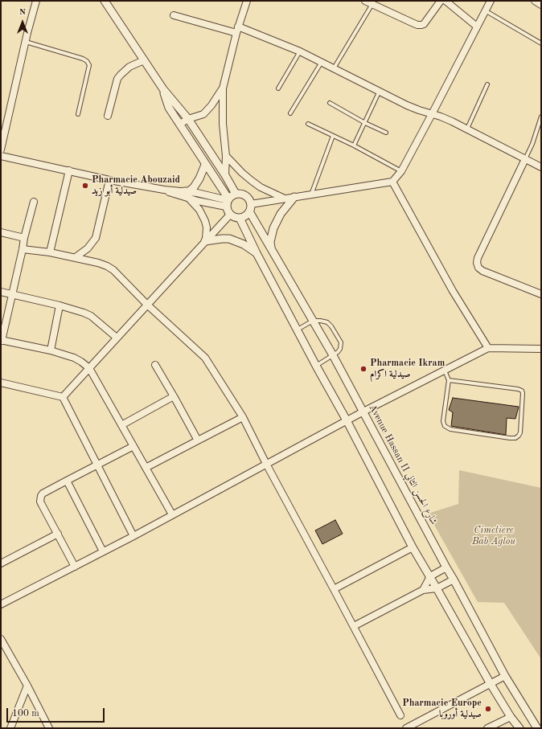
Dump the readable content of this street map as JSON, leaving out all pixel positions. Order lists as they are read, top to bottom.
{
  "streets": {
    "street": ["Avenue Hassan II شارع الحسن الثاني"]
  },
  "parks": ["Cimetiere Bab Aglou"],
  "places": ["Pharmacie Abouzaid صيدلية أبو زيد", "Pharmacie Ikram صيدلية اكرام", "Pharmacie Europe صيدلية أوروبا"],
  "scale_bar": "100 m",
  "north": "top"
}
